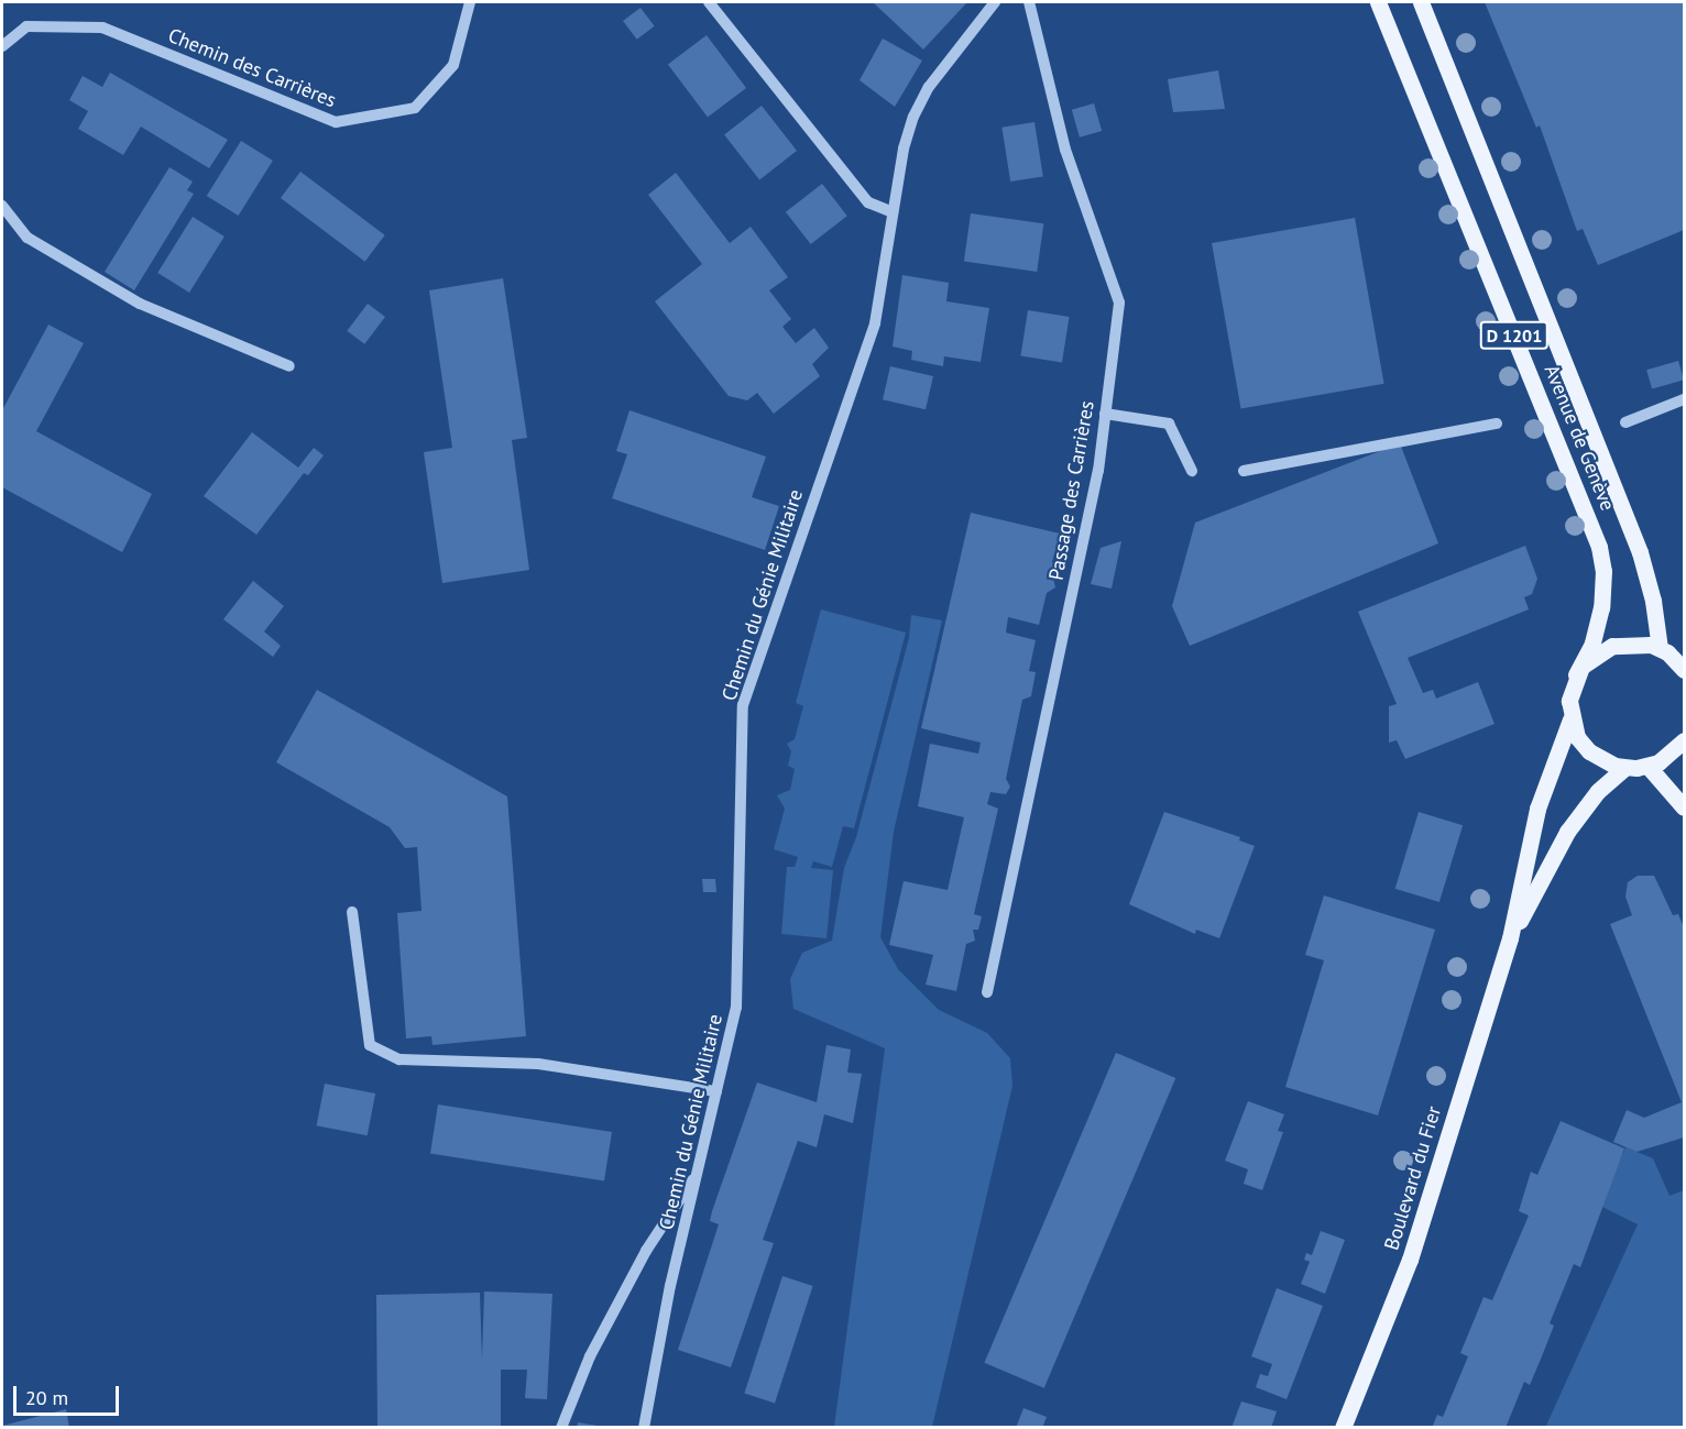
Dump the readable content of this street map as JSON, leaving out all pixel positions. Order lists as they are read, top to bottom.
{
  "streets": {
    "main road": ["D 1201", "Avenue de Genève", "Boulevard du Fier"],
    "street": ["Chemin des Carrières", "Passage des Carrières", "Chemin du Génie Militaire"]
  },
  "crossings": [
    ["Avenue de Genève", "Boulevard du Fier"]
  ],
  "scale_bar": "20 m"
}
